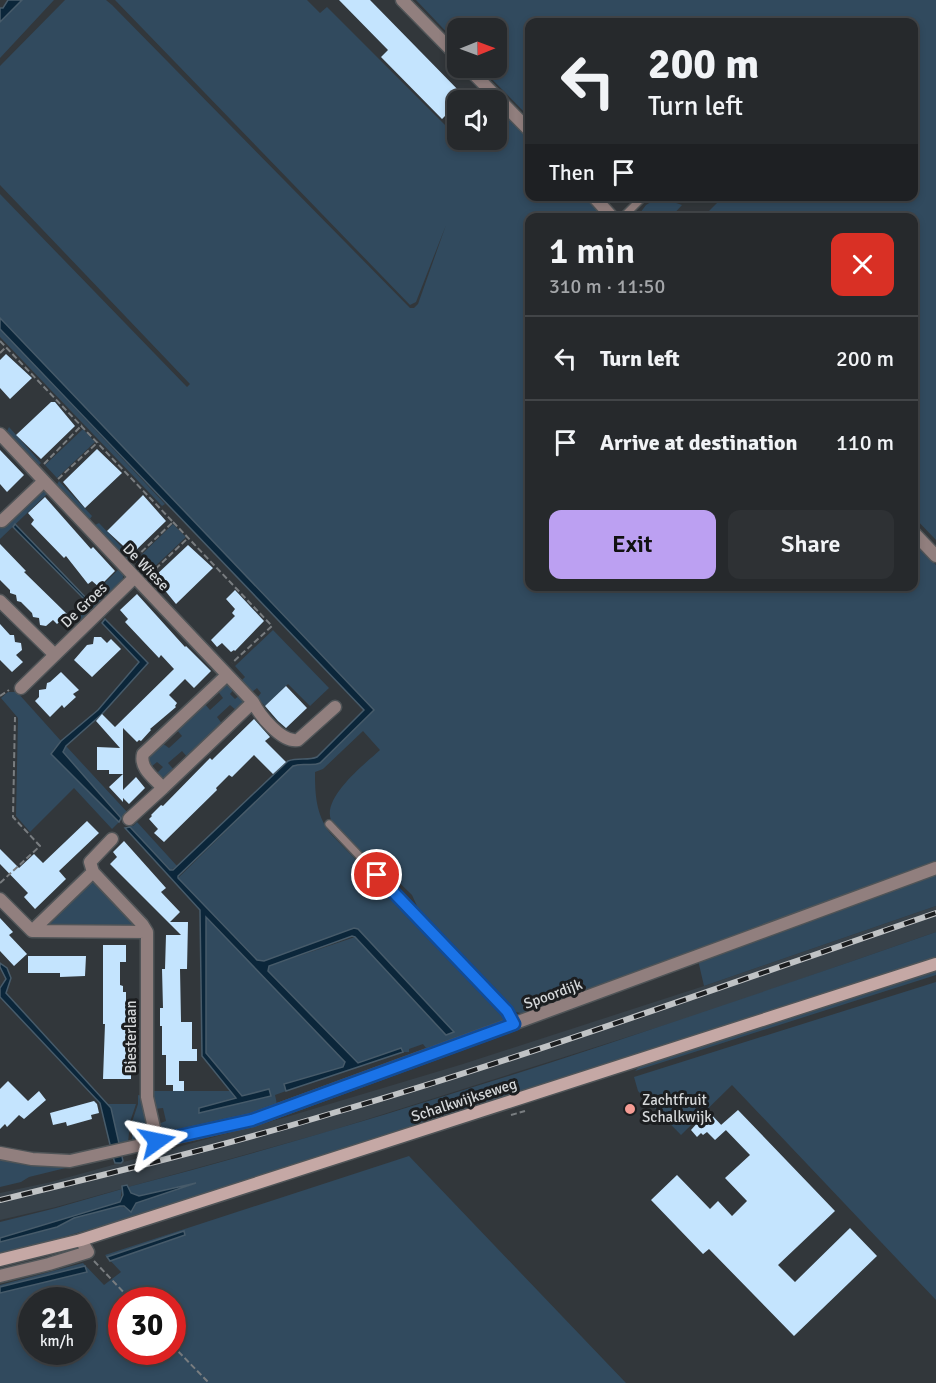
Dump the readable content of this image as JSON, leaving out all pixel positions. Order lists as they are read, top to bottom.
{
  "streets": {
    "street": [
      "De Wiese",
      "De Groes",
      "Spoordijk",
      "Biesterlaan",
      "Schalkwijkseweg"
    ]
  },
  "crossings": [
    ["De Wiese", "De Groes"],
    ["Spoordijk", "Biesterlaan"]
  ],
  "places": ["Zachtfruit Schalkwijk"],
  "north": "right",
  "page": {
    "turn": ["200 m", "Turn left"],
    "then": "Then",
    "heading": ["1 min", "310 m · 11:50"],
    "list": [
      {
        "name": "Turn left",
        "value": "200 m"
      },
      {
        "name": "Arrive at destination",
        "value": "110 m"
      }
    ],
    "buttons": ["Exit", "Share"],
    "speed": "21 km/h",
    "limit": "30"
  }
}
